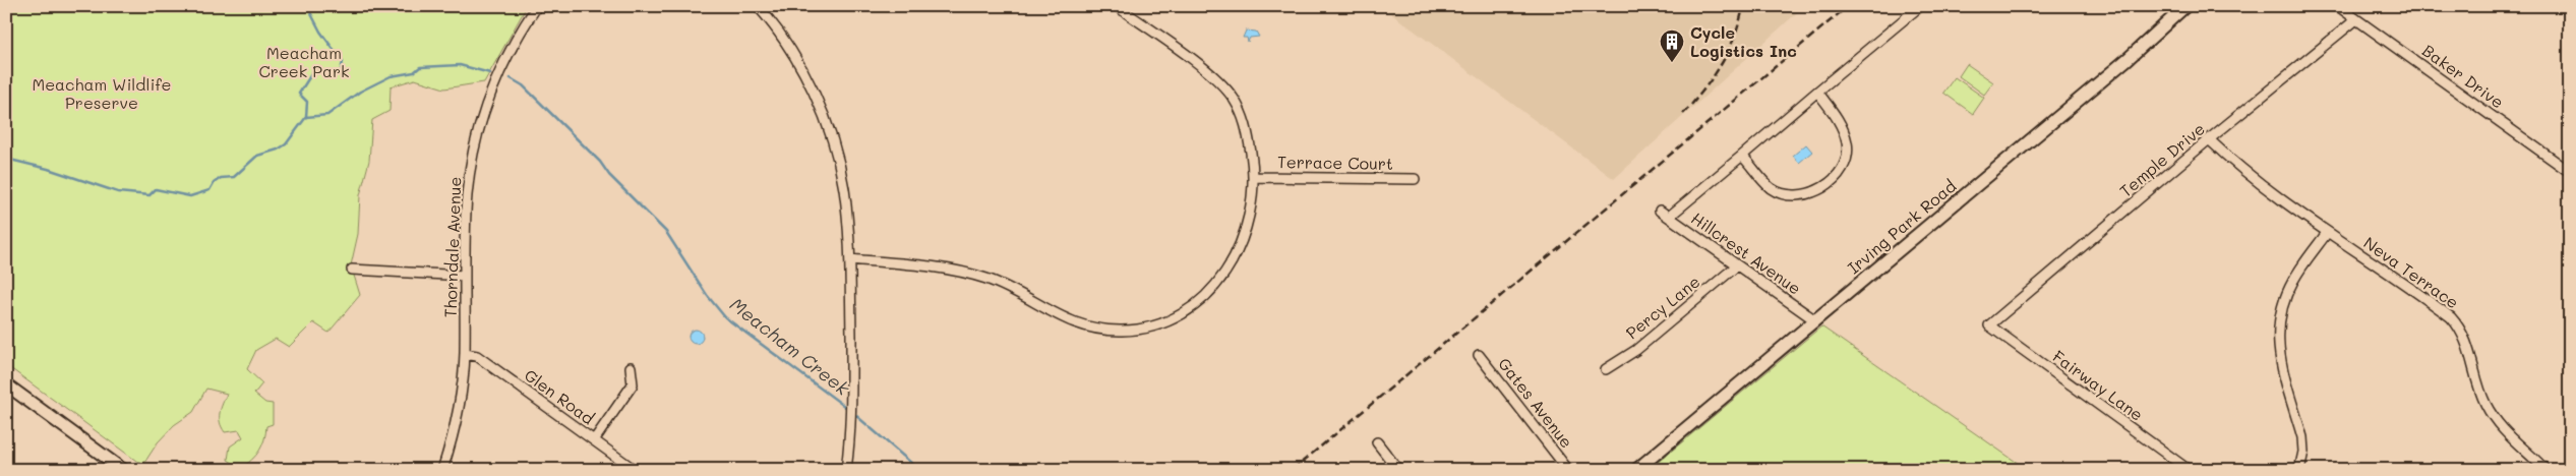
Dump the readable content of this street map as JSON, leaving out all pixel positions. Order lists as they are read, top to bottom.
{
  "streets": {
    "main road": ["Irving Park Road"],
    "street": [
      "Baker Drive",
      "Temple Drive",
      "Terrace Court",
      "Thorndale Avenue",
      "Hillcrest Avenue",
      "Neva Terrace",
      "Percy Lane",
      "Fairway Lane",
      "Glen Road",
      "Gates Avenue"
    ]
  },
  "crossings": [
    ["Baker Drive", "Temple Drive"],
    ["Temple Drive", "Neva Terrace"],
    ["Temple Drive", "Fairway Lane"],
    ["Irving Park Road", "Hillcrest Avenue"],
    ["Thorndale Avenue", "Glen Road"],
    ["Hillcrest Avenue", "Percy Lane"]
  ],
  "water": ["Meacham Creek"],
  "parks": ["Meacham Creek Park", "Meacham Wildlife Preserve"],
  "places": {
    "building": ["Cycle Logistics Inc"]
  }
}
